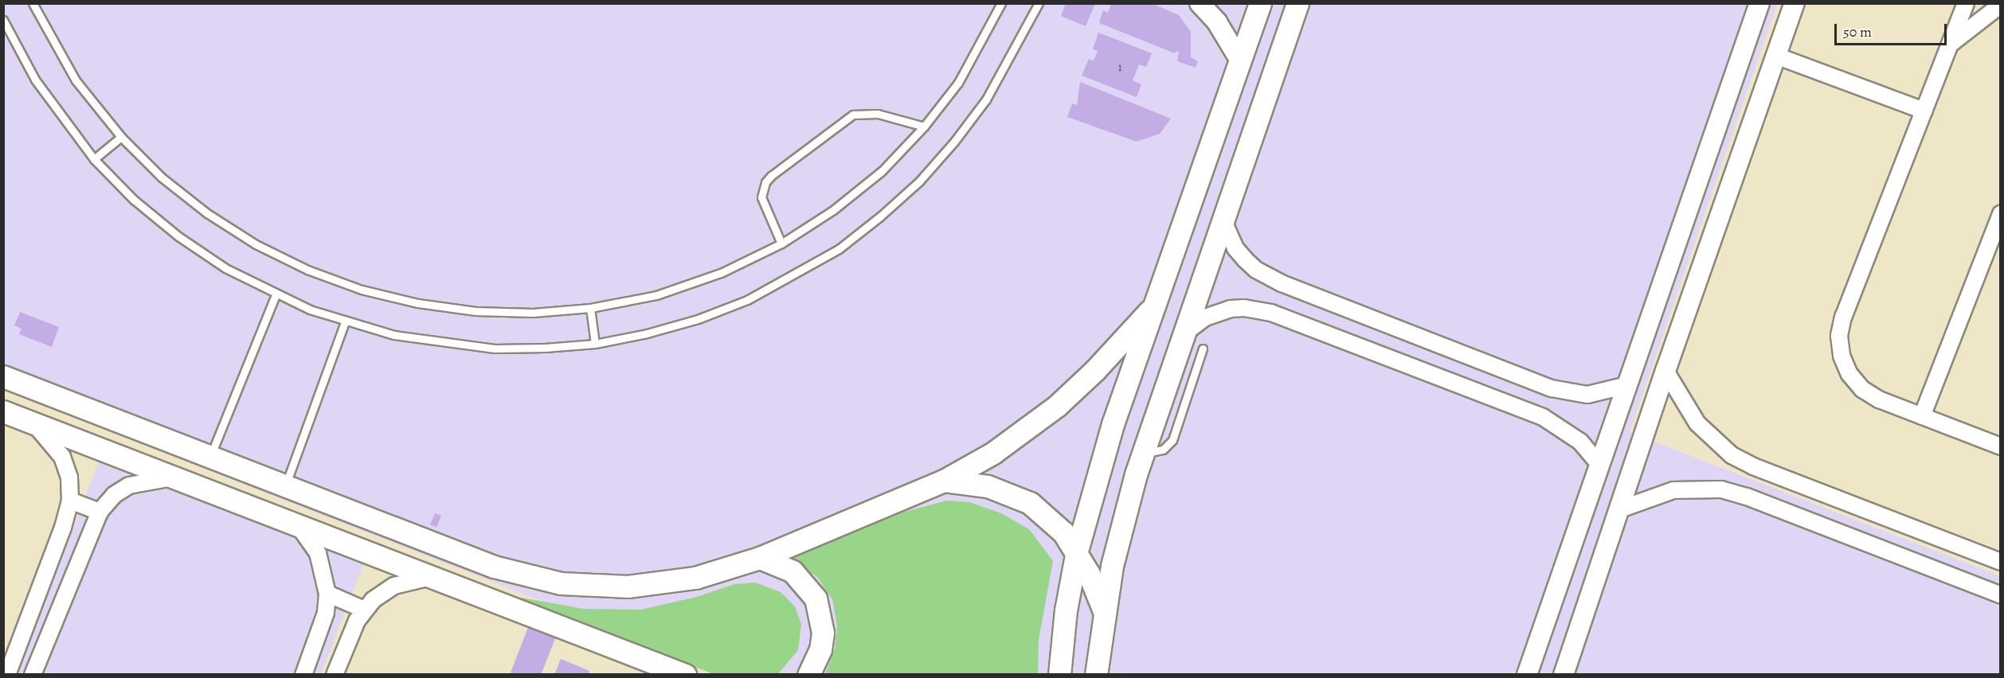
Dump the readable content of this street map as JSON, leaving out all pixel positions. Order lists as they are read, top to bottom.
{
  "house_numbers": ["1"],
  "scale_bar": "50 m"
}
